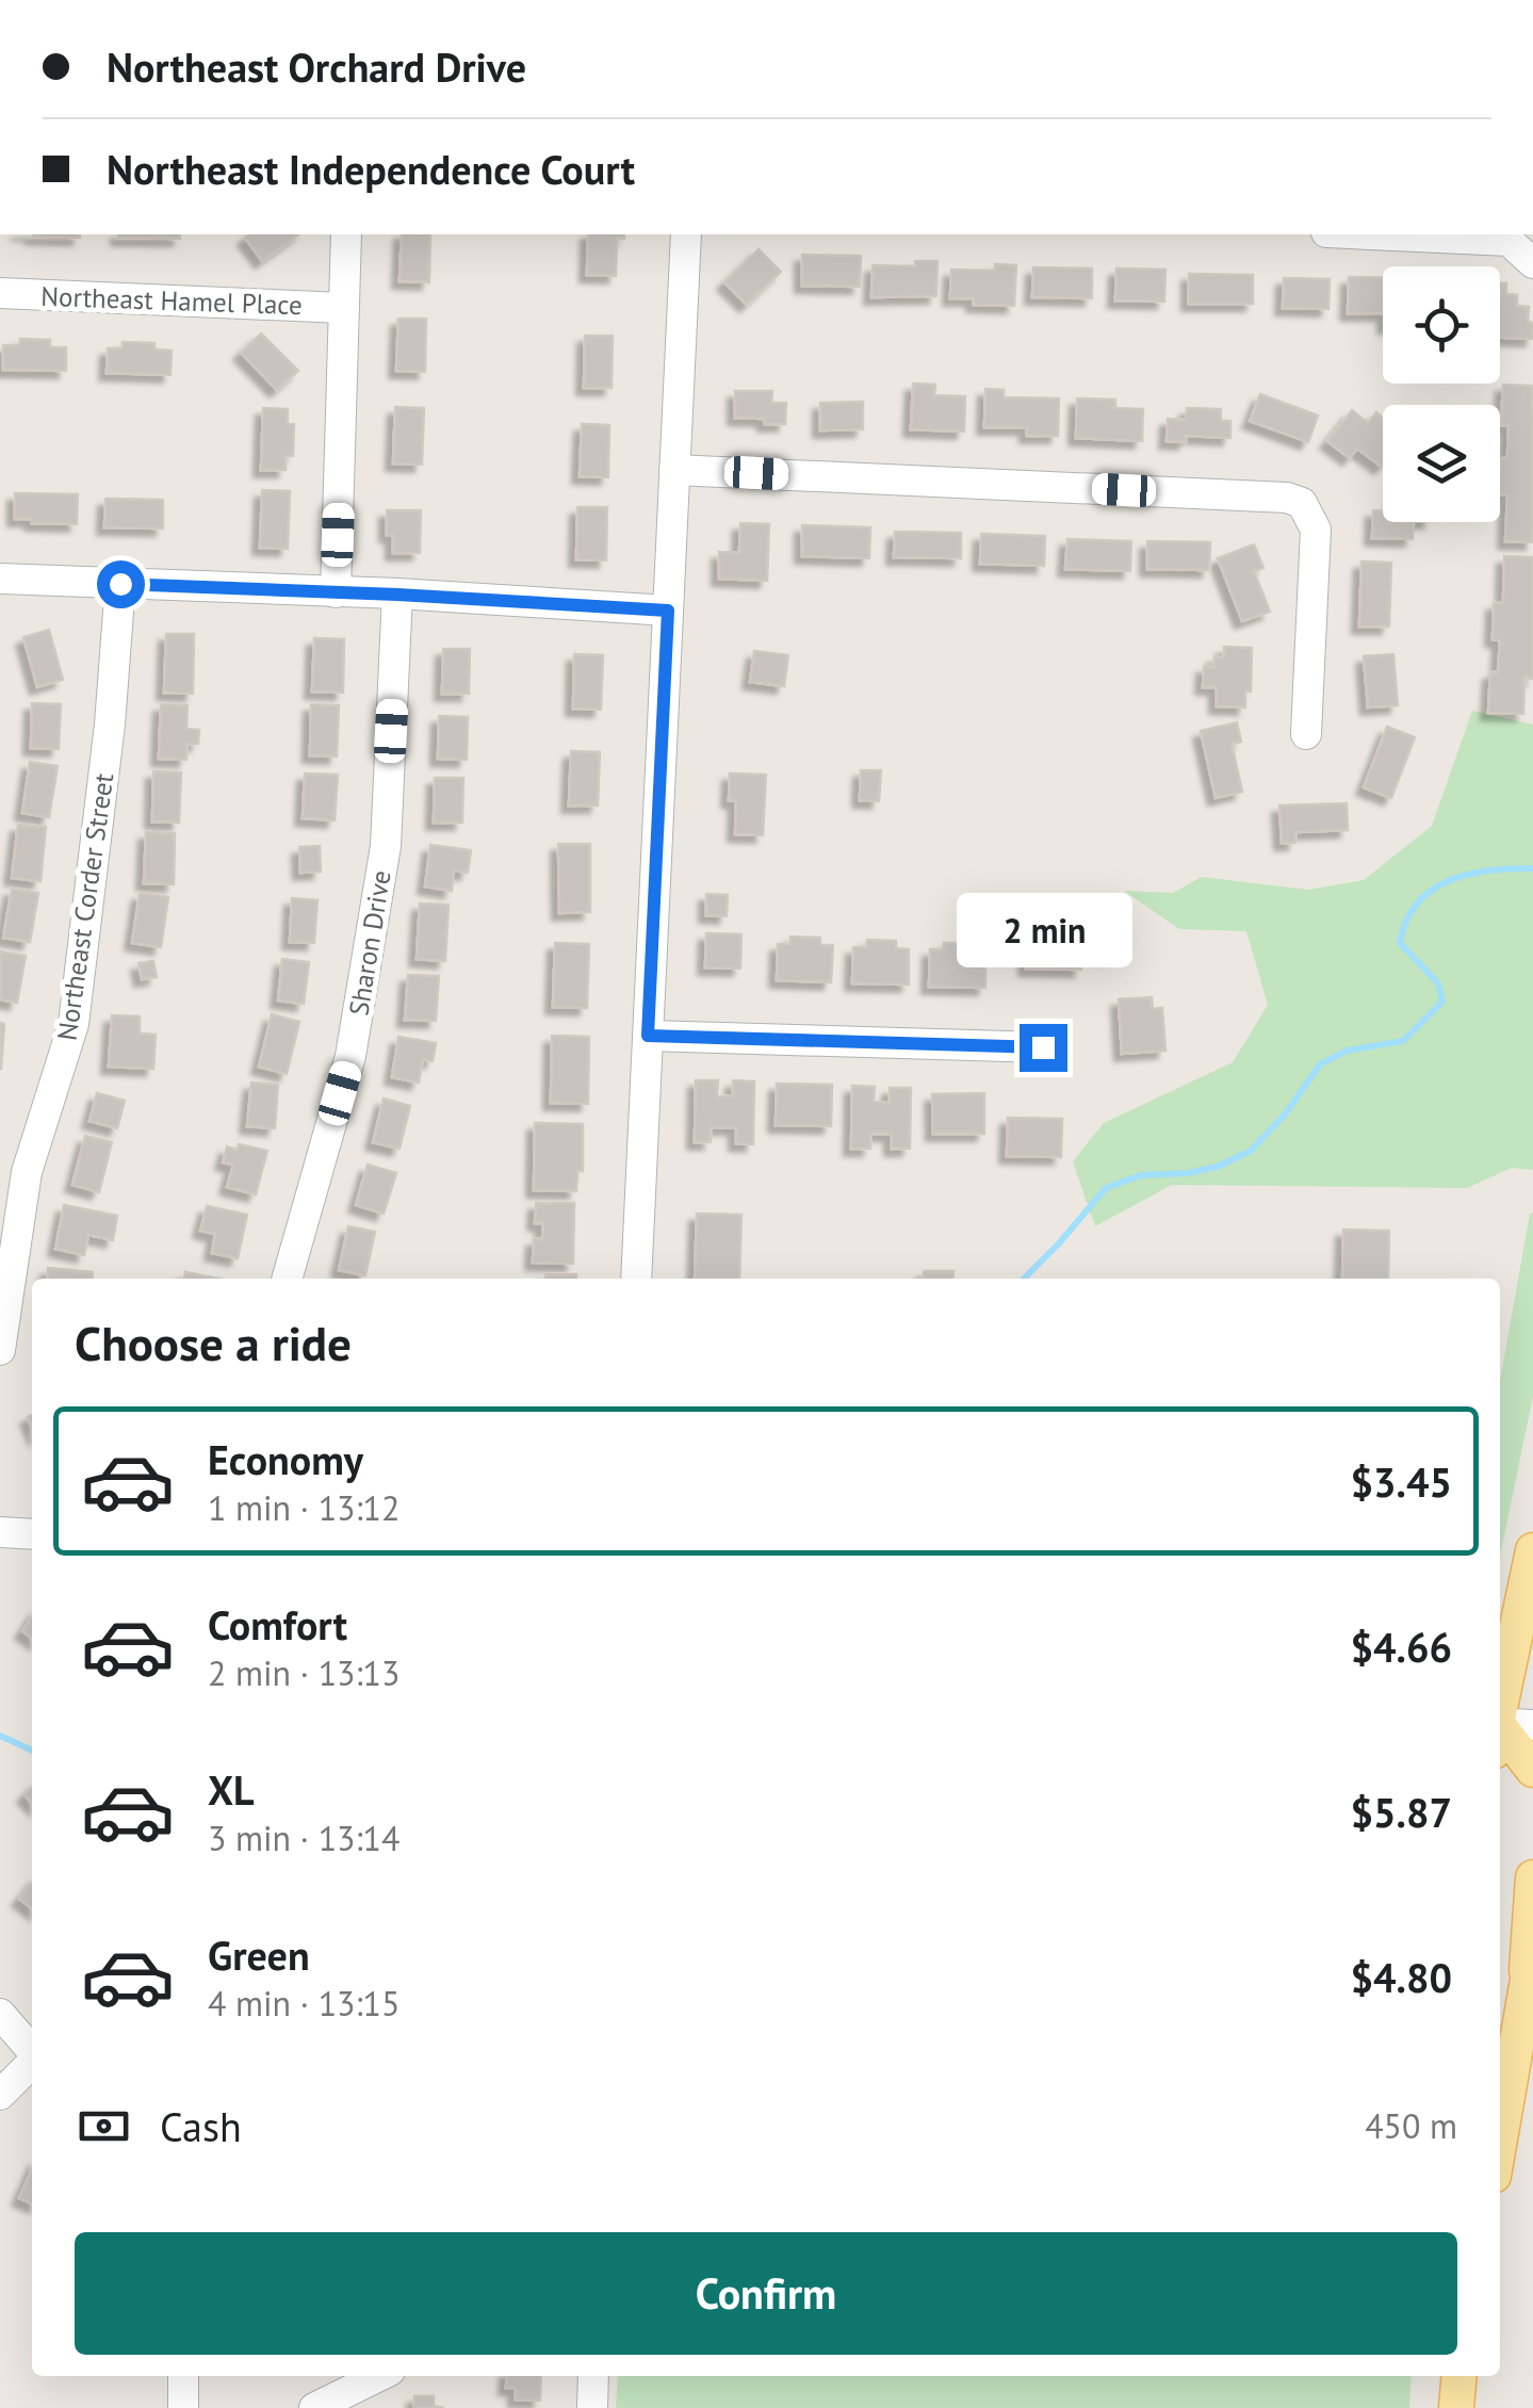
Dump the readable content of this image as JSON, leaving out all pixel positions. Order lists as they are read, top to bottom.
{
  "streets": {
    "street": ["Northeast Hamel Place", "Northeast Corder Street", "Sharon Drive"]
  },
  "page": {
    "banner": ["Northeast Orchard Drive", "Northeast Independence Court"],
    "bubble": "2 min",
    "heading": "Choose a ride",
    "list": [
      {
        "name": "Economy",
        "note": "1 min · 13:12",
        "value": "$3.45"
      },
      {
        "name": "Comfort",
        "note": "2 min · 13:13",
        "value": "$4.66"
      },
      {
        "name": "XL",
        "note": "3 min · 13:14",
        "value": "$5.87"
      },
      {
        "name": "Green",
        "note": "4 min · 13:15",
        "value": "$4.80"
      }
    ],
    "pay": ["Cash", "450 m"],
    "buttons": "Confirm"
  }
}
